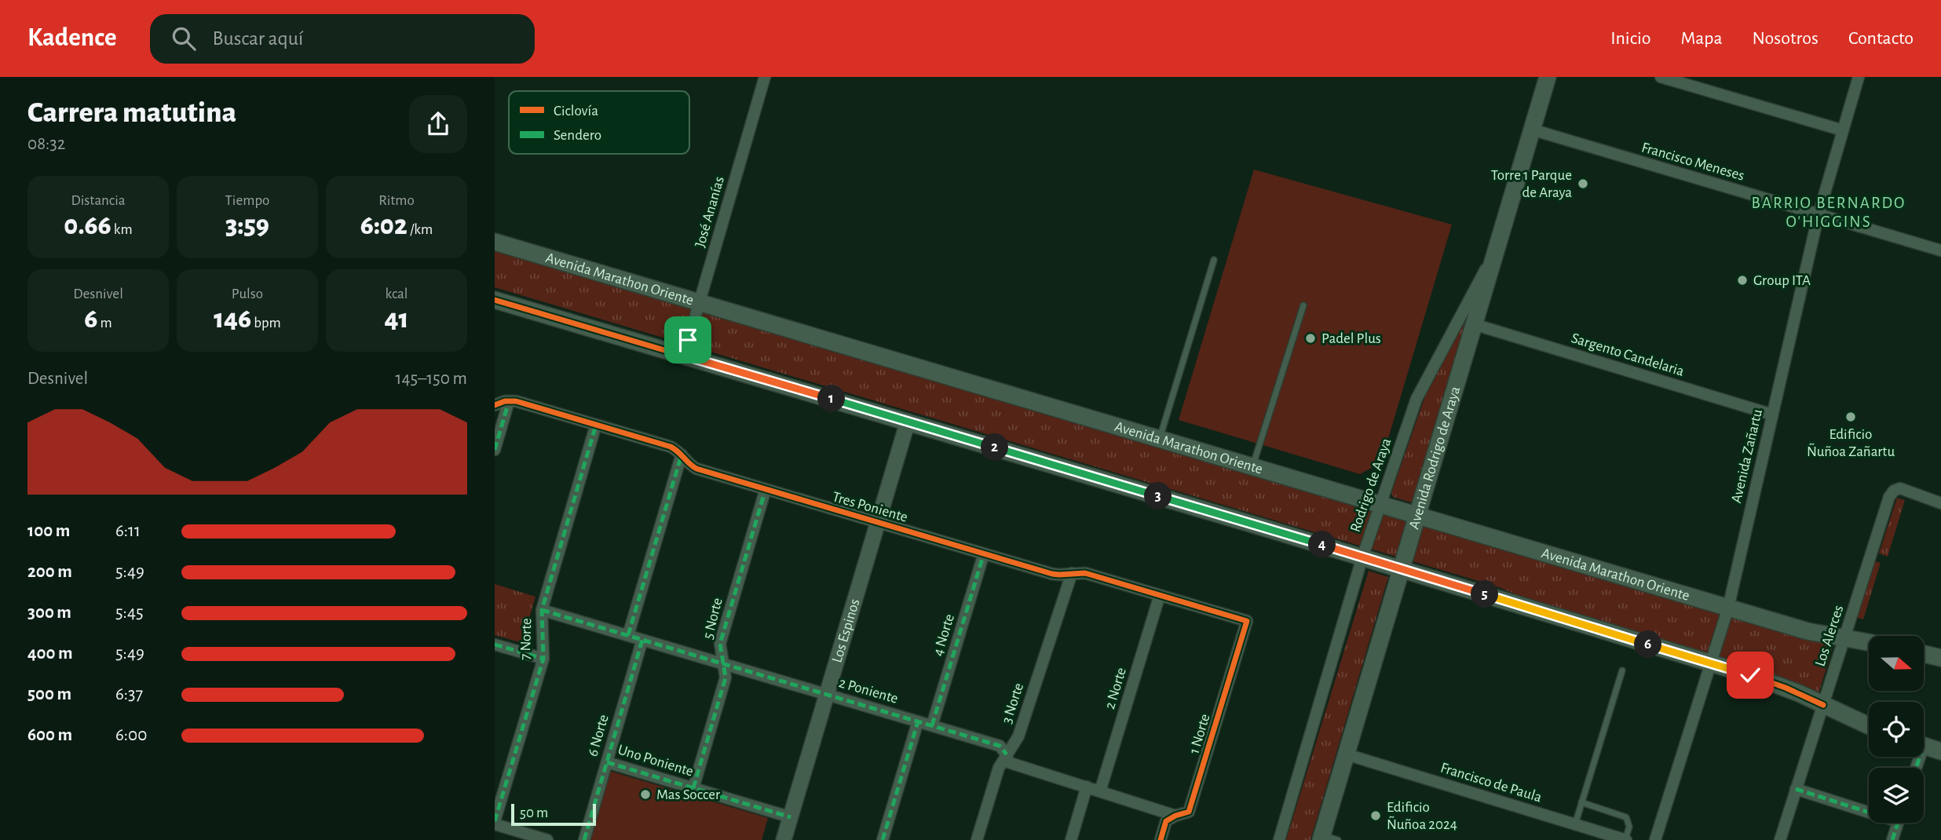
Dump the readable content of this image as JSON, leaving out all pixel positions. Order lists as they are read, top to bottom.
{
  "streets": {
    "main road": ["Avenida Marathon Oriente", "Avenida Rodrigo de Araya"],
    "street": [
      "Francisco Meneses",
      "José Ananías",
      "Sargento Candelaria",
      "Avenida Zañartu",
      "Rodrigo de Araya",
      "Tres Poniente",
      "5 Norte",
      "Los Espinos",
      "4 Norte",
      "Los Alerces",
      "7 Norte",
      "2 Norte",
      "2 Poniente",
      "3 Norte",
      "1 Norte",
      "6 Norte",
      "Uno Poniente",
      "Francisco de Paula"
    ]
  },
  "crossings": [
    ["Francisco Meneses", "Avenida Zañartu"],
    ["Francisco Meneses", "Avenida Rodrigo de Araya"],
    ["José Ananías", "Avenida Marathon Oriente"],
    ["Avenida Marathon Oriente", "Avenida Zañartu"],
    ["Avenida Marathon Oriente", "Avenida Rodrigo de Araya"],
    ["Avenida Marathon Oriente", "Rodrigo de Araya"],
    ["Avenida Marathon Oriente", "Los Alerces"],
    ["Sargento Candelaria", "Avenida Zañartu"],
    ["Sargento Candelaria", "Avenida Rodrigo de Araya"],
    ["Avenida Rodrigo de Araya", "Rodrigo de Araya"],
    ["Avenida Rodrigo de Araya", "Francisco de Paula"],
    ["Tres Poniente", "5 Norte"],
    ["Tres Poniente", "Los Espinos"],
    ["Tres Poniente", "4 Norte"],
    ["Tres Poniente", "7 Norte"],
    ["Tres Poniente", "2 Norte"],
    ["Tres Poniente", "3 Norte"],
    ["Tres Poniente", "1 Norte"],
    ["5 Norte", "2 Poniente"],
    ["5 Norte", "Uno Poniente"],
    ["Los Espinos", "2 Poniente"],
    ["Los Espinos", "Uno Poniente"],
    ["4 Norte", "2 Poniente"],
    ["7 Norte", "2 Poniente"],
    ["2 Norte", "2 Poniente"],
    ["2 Poniente", "3 Norte"],
    ["2 Poniente", "1 Norte"],
    ["2 Poniente", "6 Norte"],
    ["6 Norte", "Uno Poniente"]
  ],
  "districts": ["BARRIO BERNARDO O'HIGGINS"],
  "places": [
    "Torre 1 Parque de Araya",
    "Group ITA",
    "Padel Plus",
    "Edificio Ñuñoa Zañartu",
    "Mas Soccer",
    "Edificio Ñuñoa 2024"
  ],
  "legend": ["Ciclovía", "Sendero"],
  "scale_bar": "50 m",
  "north": "right",
  "page": {
    "header": "Kadence",
    "search": "Buscar aquí",
    "nav": [
      "Inicio",
      "Mapa",
      "Nosotros",
      "Contacto"
    ],
    "heading": ["Carrera matutina", "08:32"],
    "stats": [
      ["Distancia", "0.66 km"],
      ["Tiempo", "3:59"],
      ["Ritmo", "6:02 /km"],
      ["Desnivel", "6 m"],
      ["Pulso", "146 bpm"],
      ["kcal", "41"]
    ],
    "chart": ["Desnivel", "145–150 m"],
    "pins": [
      "1",
      "2",
      "3",
      "4",
      "5",
      "6"
    ],
    "list": [
      {
        "name": "100 m",
        "note": "6:11"
      },
      {
        "name": "200 m",
        "note": "5:49"
      },
      {
        "name": "300 m",
        "note": "5:45"
      },
      {
        "name": "400 m",
        "note": "5:49"
      },
      {
        "name": "500 m",
        "note": "6:37"
      },
      {
        "name": "600 m",
        "note": "6:00"
      }
    ],
    "scale": "50 m"
  }
}
